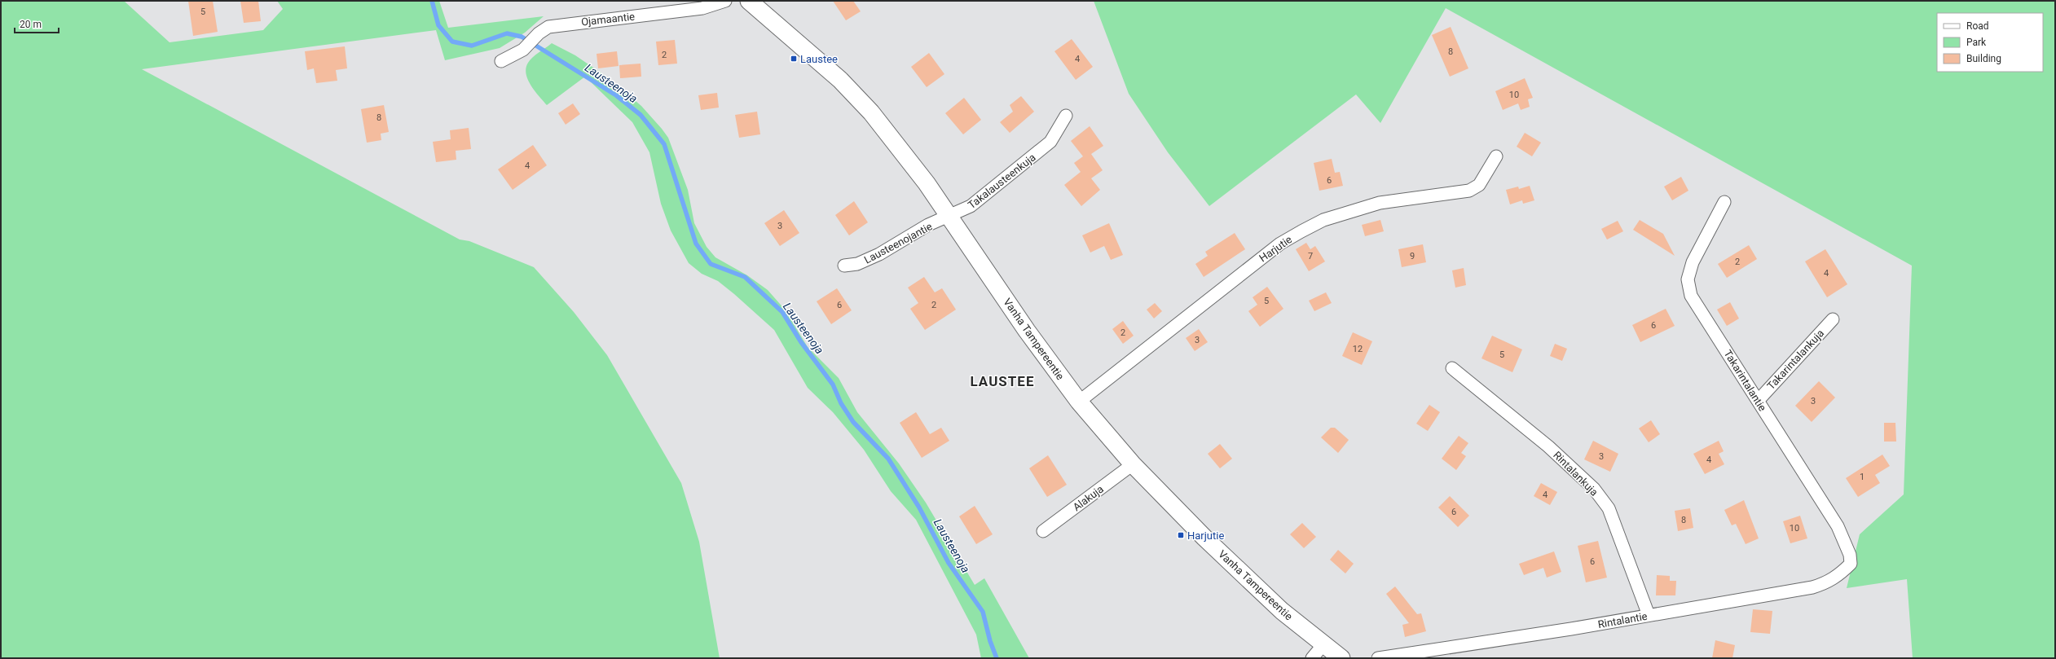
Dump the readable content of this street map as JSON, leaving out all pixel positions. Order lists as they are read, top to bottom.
{
  "streets": {
    "main road": ["Vanha Tampereentie"],
    "street": [
      "Ojamaantie",
      "Takalausteenkuja",
      "Lausteenojantie",
      "Harjutie",
      "Takarintalankuja",
      "Takarintalantie",
      "Rintalankuja",
      "Alakuja",
      "Rintalantie"
    ]
  },
  "crossings": [
    ["Takalausteenkuja", "Lausteenojantie"],
    ["Takalausteenkuja", "Vanha Tampereentie"],
    ["Lausteenojantie", "Vanha Tampereentie"],
    ["Harjutie", "Vanha Tampereentie"],
    ["Vanha Tampereentie", "Alakuja"],
    ["Takarintalankuja", "Takarintalantie"],
    ["Takarintalantie", "Rintalantie"],
    ["Rintalankuja", "Rintalantie"]
  ],
  "districts": ["LAUSTEE"],
  "water": ["Lausteenoja"],
  "places": {
    "transit": ["Laustee", "Harjutie"]
  },
  "house_numbers": [
    "5",
    "8",
    "2",
    "4",
    "10",
    "8",
    "4",
    "6",
    "3",
    "7",
    "9",
    "2",
    "4",
    "5",
    "6",
    "2",
    "6",
    "2",
    "3",
    "12",
    "5",
    "3",
    "3",
    "4",
    "1",
    "4",
    "6",
    "8",
    "10",
    "6"
  ],
  "legend": ["Road", "Park", "Building"],
  "scale_bar": "20 m"
}
